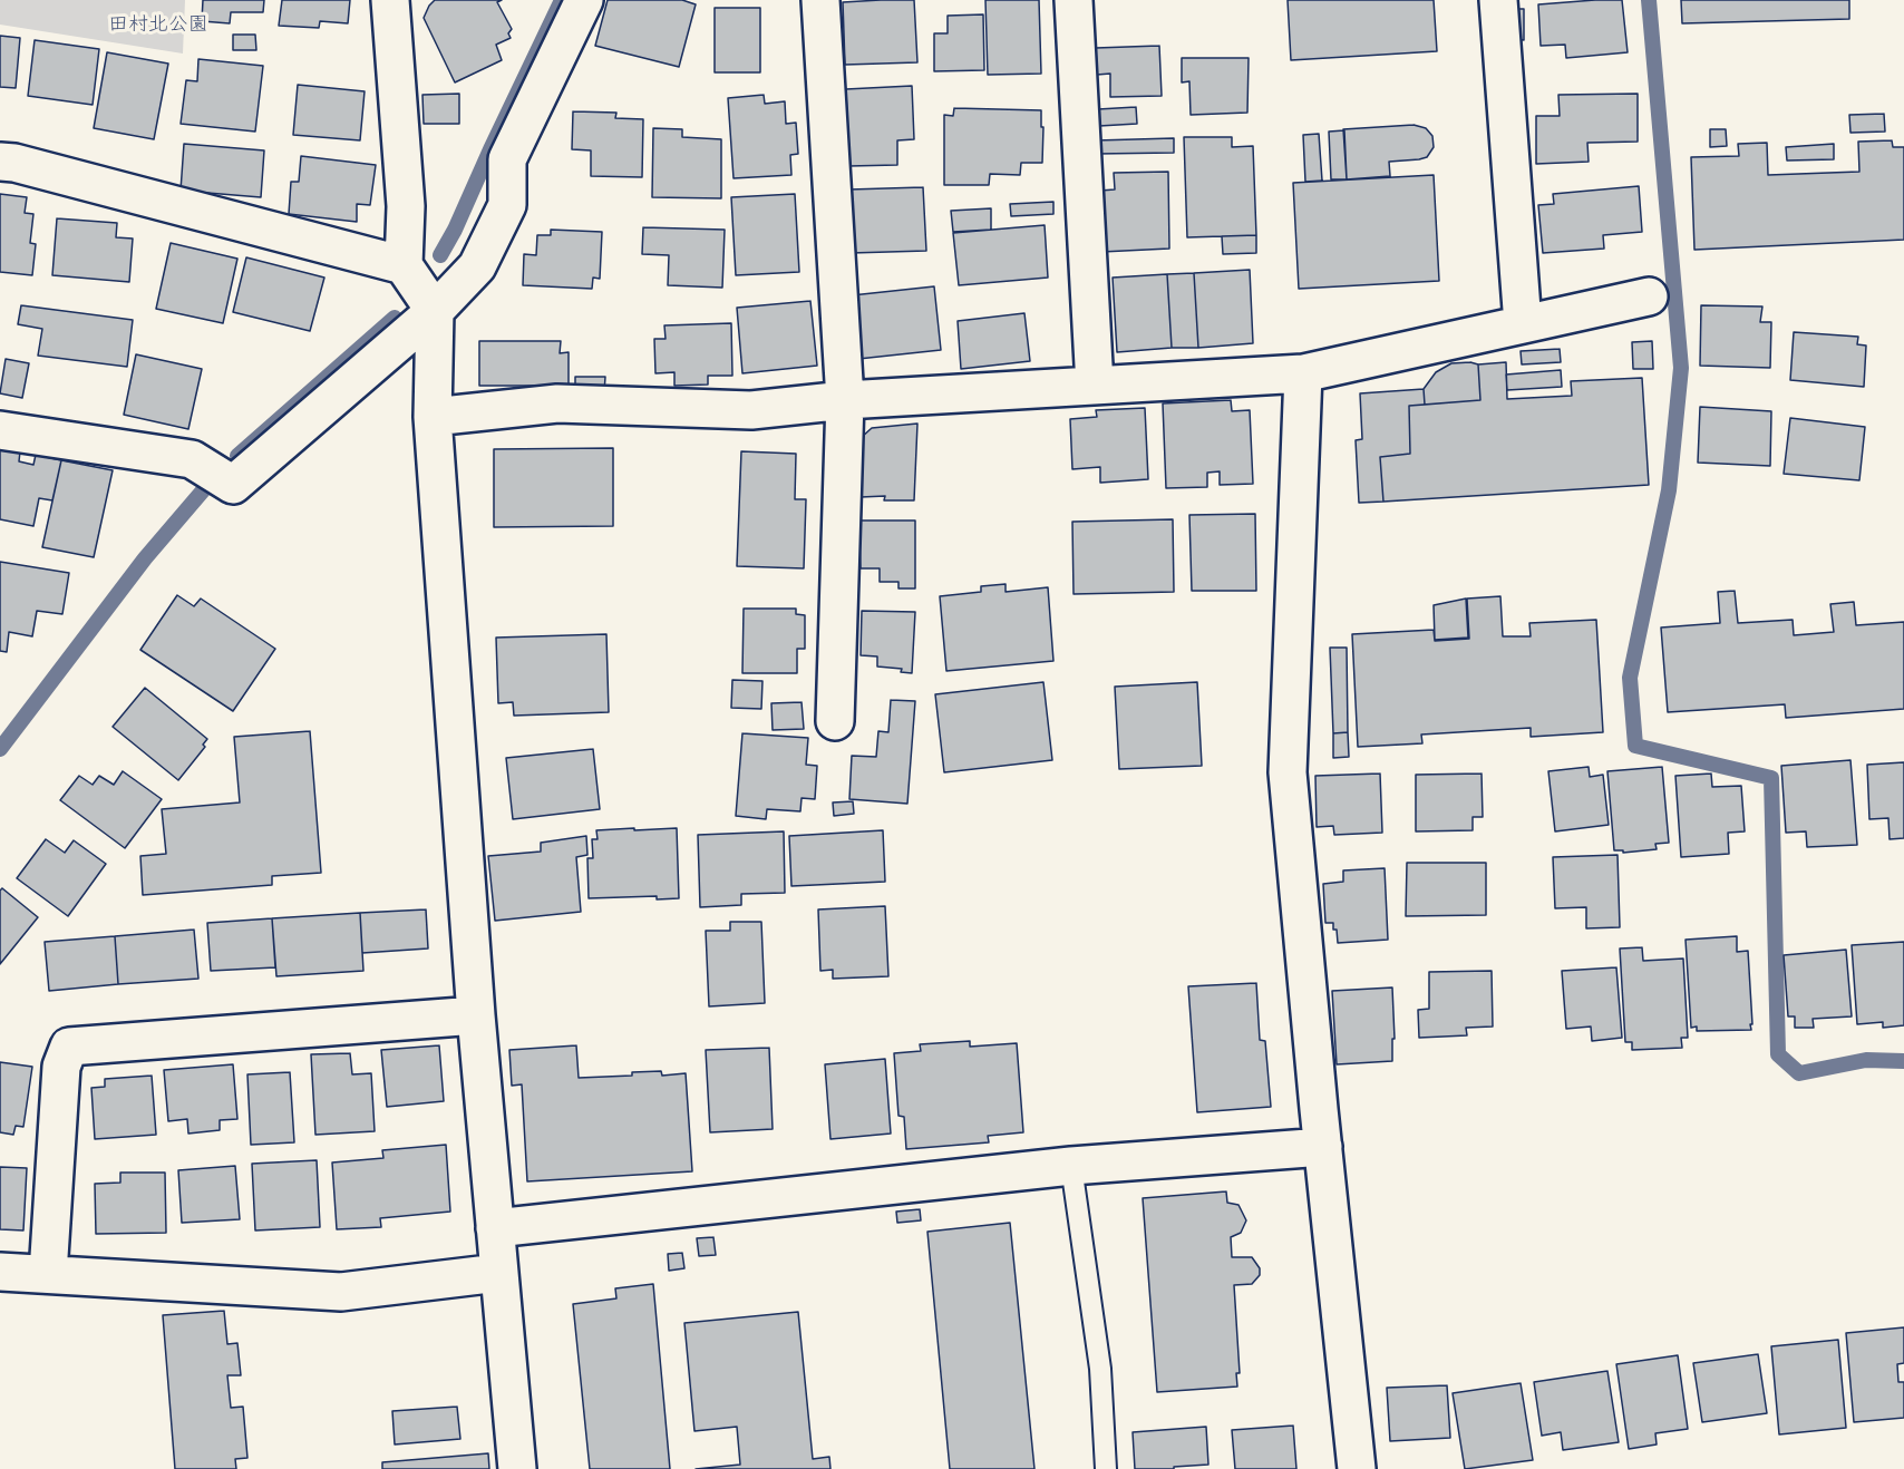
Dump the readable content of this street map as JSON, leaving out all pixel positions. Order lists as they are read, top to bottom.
{
  "parks": ["田村北公園"]
}
